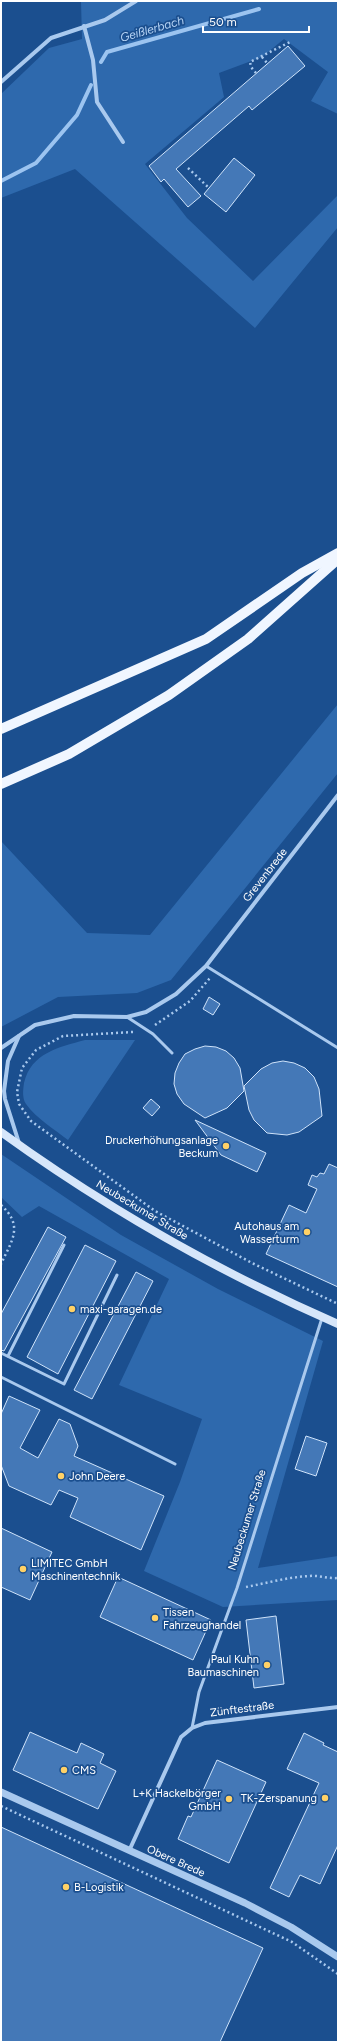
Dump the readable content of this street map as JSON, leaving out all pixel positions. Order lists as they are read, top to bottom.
{
  "streets": {
    "main road": ["Neubeckumer Straße"],
    "street": ["Grevenbrede", "Zünftestraße", "Obere Brede"]
  },
  "crossings": [
    ["Neubeckumer Straße", "Zünftestraße"]
  ],
  "water": ["Geißlerbach"],
  "places": [
    "Druckerhöhungsanlage Beckum",
    "Autohaus am Wasserturm",
    "maxi-garagen.de",
    "John Deere",
    "LIMITEC GmbH Maschinentechnik",
    "Tissen Fahrzeughandel",
    "Paul Kuhn Baumaschinen",
    "CMS",
    "TK-Zerspanung",
    "L+K Hackelbörger GmbH",
    "B-Logistik"
  ],
  "scale_bar": "50 m"
}
